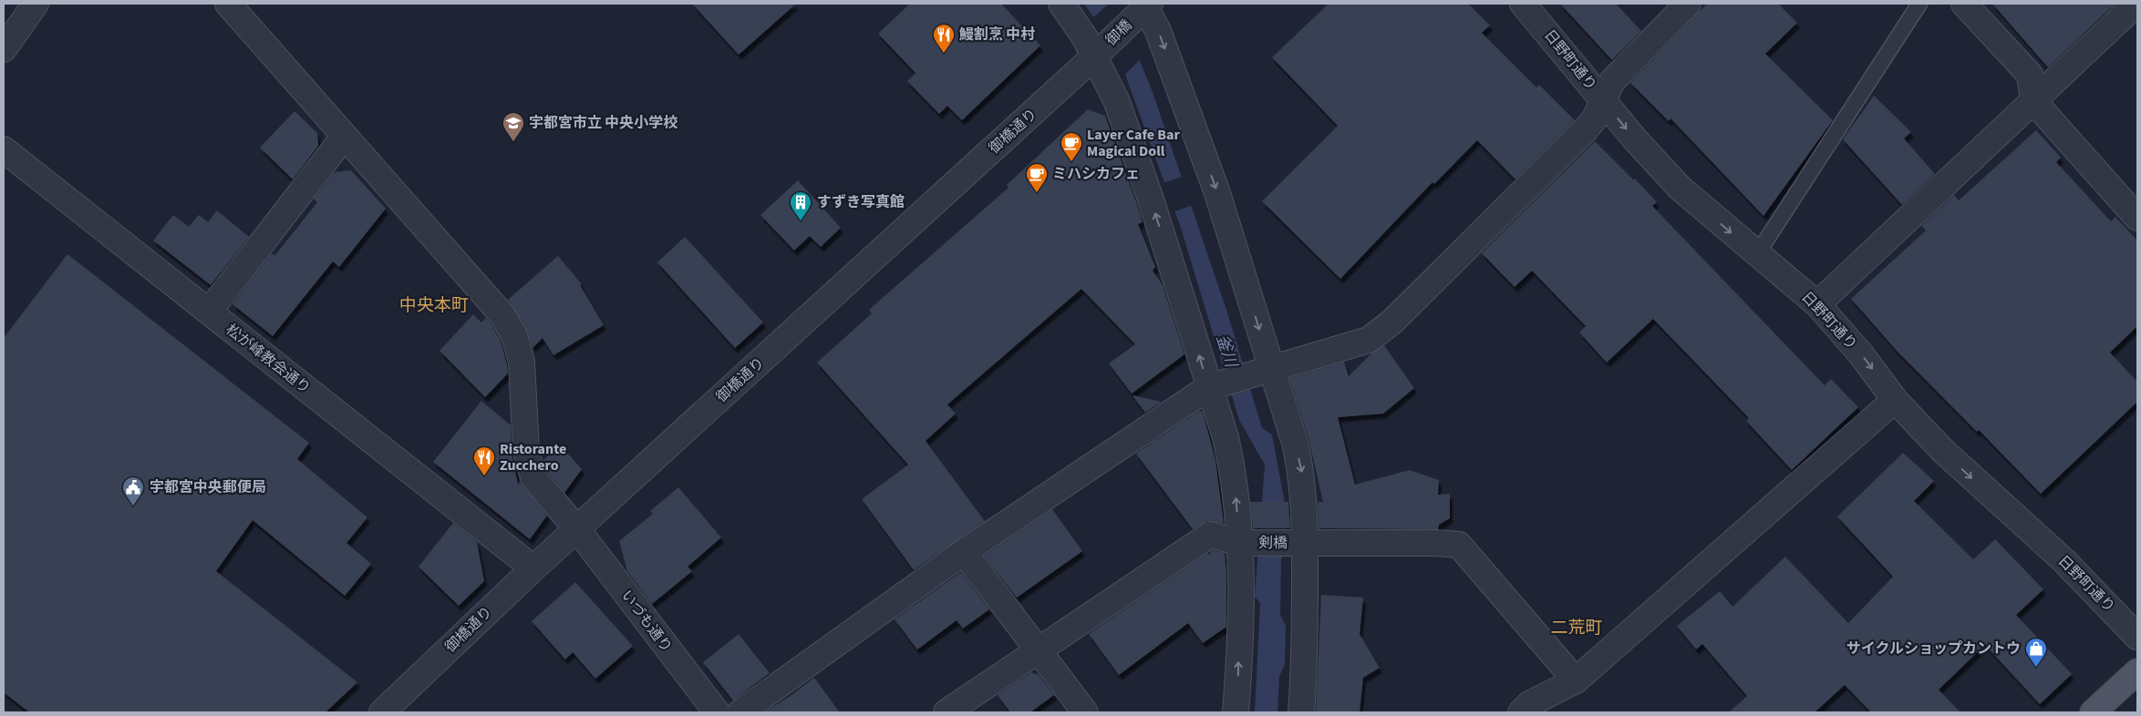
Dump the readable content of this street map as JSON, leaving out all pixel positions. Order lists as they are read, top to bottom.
{
  "streets": {
    "street": [
      "御橋",
      "日野町通り",
      "御橋通り",
      "松が峰教会通り",
      "剣橋",
      "いづも通り"
    ]
  },
  "crossings": [
    ["御橋", "御橋通り"],
    ["御橋通り", "松が峰教会通り"],
    ["御橋通り", "いづも通り"]
  ],
  "one_way": ["日野町通り"],
  "districts": ["中央本町", "二荒町"],
  "water": ["釜川"],
  "places": {
    "restaurant": ["鰻割烹 中村", "Ristorante Zucchero"],
    "school or university": ["宇都宮市立 中央小学校"],
    "cafe": ["Layer Cafe Bar Magical Doll", "ミハシカフェ"],
    "building": ["すずき写真館"],
    "public building": ["宇都宮中央郵便局"],
    "shop": ["サイクルショップカントウ"]
  }
}
